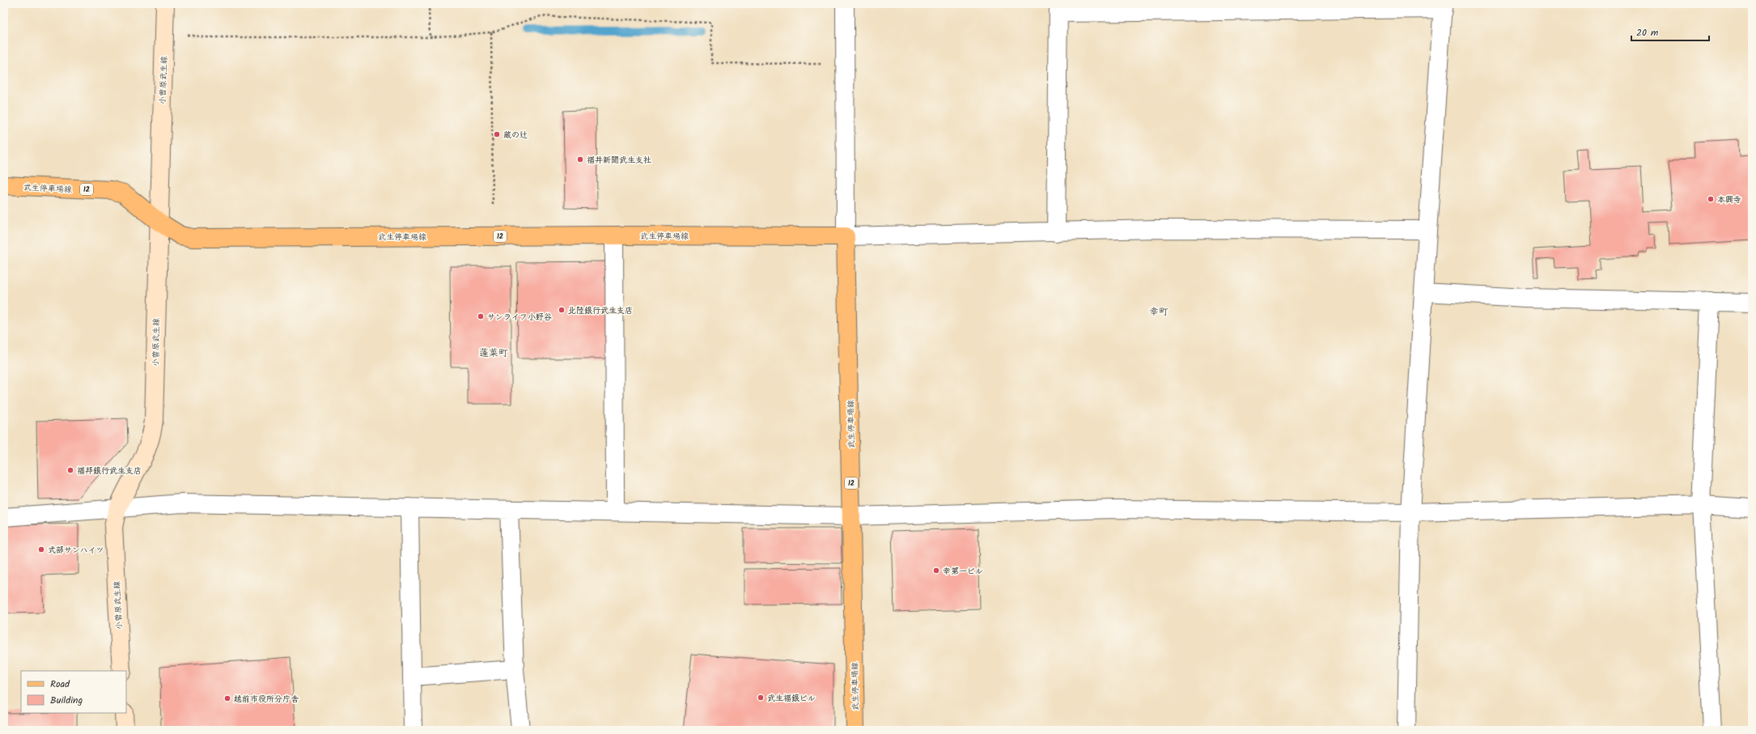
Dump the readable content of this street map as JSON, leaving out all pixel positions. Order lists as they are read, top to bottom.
{
  "streets": {
    "main road": ["小曽原武生線", "武生停車場線", "12"]
  },
  "crossings": [
    ["小曽原武生線", "武生停車場線"]
  ],
  "districts": ["幸町", "蓬莱町"],
  "places": [
    "蔵の辻",
    "福井新聞武生支社",
    "本興寺",
    "北陸銀行武生支店",
    "サンライフ小野谷",
    "福邦銀行武生支店",
    "式部サンハイツ",
    "幸第一ビル",
    "武生福銀ビル",
    "越前市役所分庁舎"
  ],
  "legend": ["Road", "Building"],
  "scale_bar": "20 m"
}
